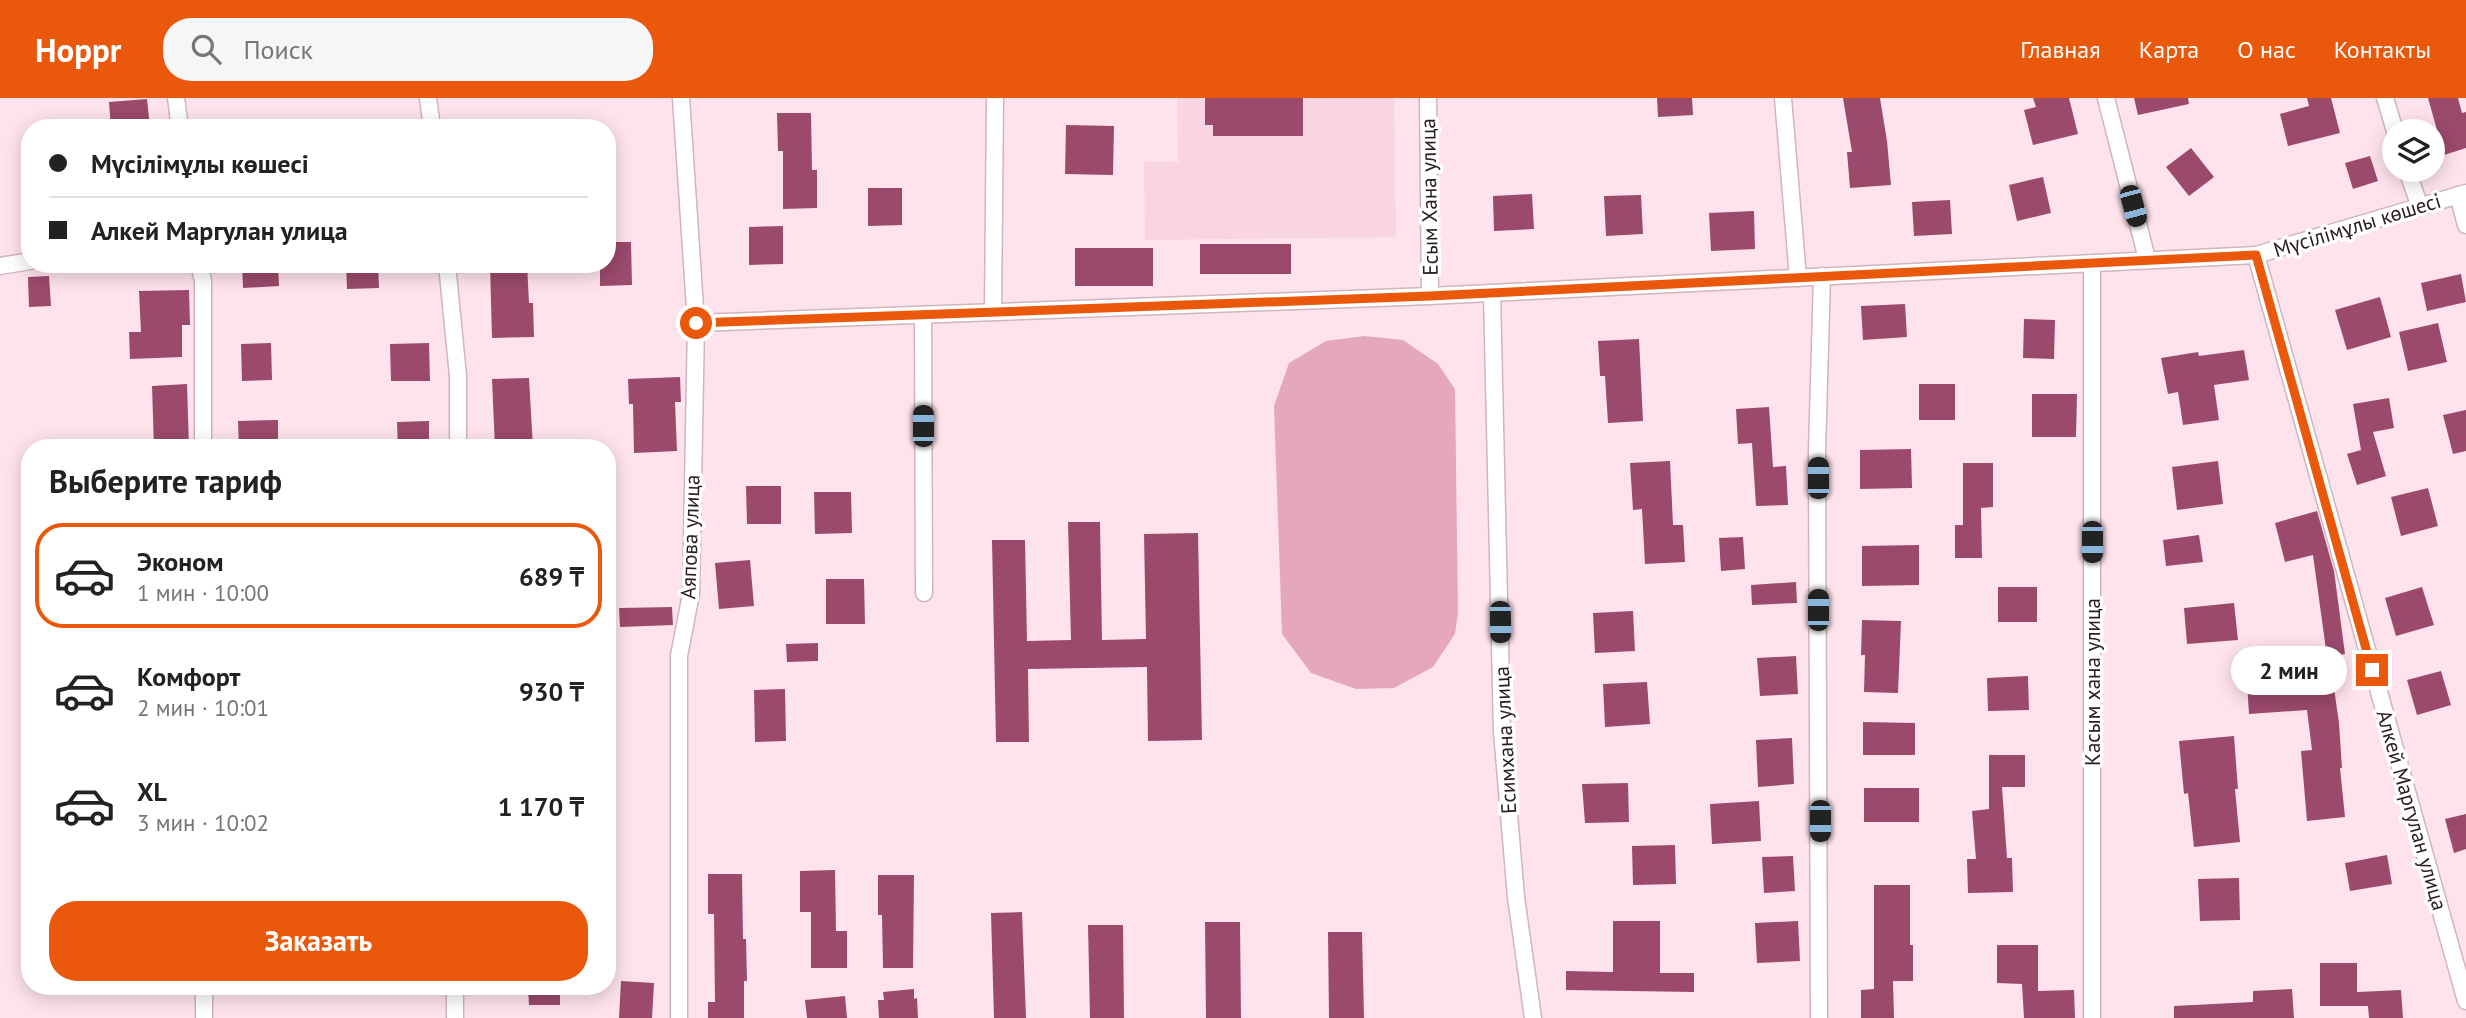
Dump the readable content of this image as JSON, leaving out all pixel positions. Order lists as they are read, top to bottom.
{
  "streets": {
    "street": [
      "Есым Хана улица",
      "Мүсілімұлы көшесі",
      "Аяпова улица",
      "Касым хана улица",
      "Есимхана улица",
      "Алкей Маргулан улица"
    ]
  },
  "crossings": [
    ["Есым Хана улица", "Мүсілімұлы көшесі"],
    ["Мүсілімұлы көшесі", "Аяпова улица"],
    ["Мүсілімұлы көшесі", "Касым хана улица"],
    ["Мүсілімұлы көшесі", "Есимхана улица"],
    ["Мүсілімұлы көшесі", "Алкей Маргулан улица"]
  ],
  "page": {
    "header": "Hoppr",
    "search": "Поиск",
    "nav": [
      "Главная",
      "Карта",
      "О нас",
      "Контакты"
    ],
    "banner": ["Мүсілімұлы көшесі", "Алкей Маргулан улица"],
    "heading": "Выберите тариф",
    "list": [
      {
        "name": "Эконом",
        "note": "1 мин · 10:00",
        "value": "689 ₸"
      },
      {
        "name": "Комфорт",
        "note": "2 мин · 10:01",
        "value": "930 ₸"
      },
      {
        "name": "XL",
        "note": "3 мин · 10:02",
        "value": "1 170 ₸"
      }
    ],
    "bubble": "2 мин",
    "buttons": "Заказать"
  }
}
